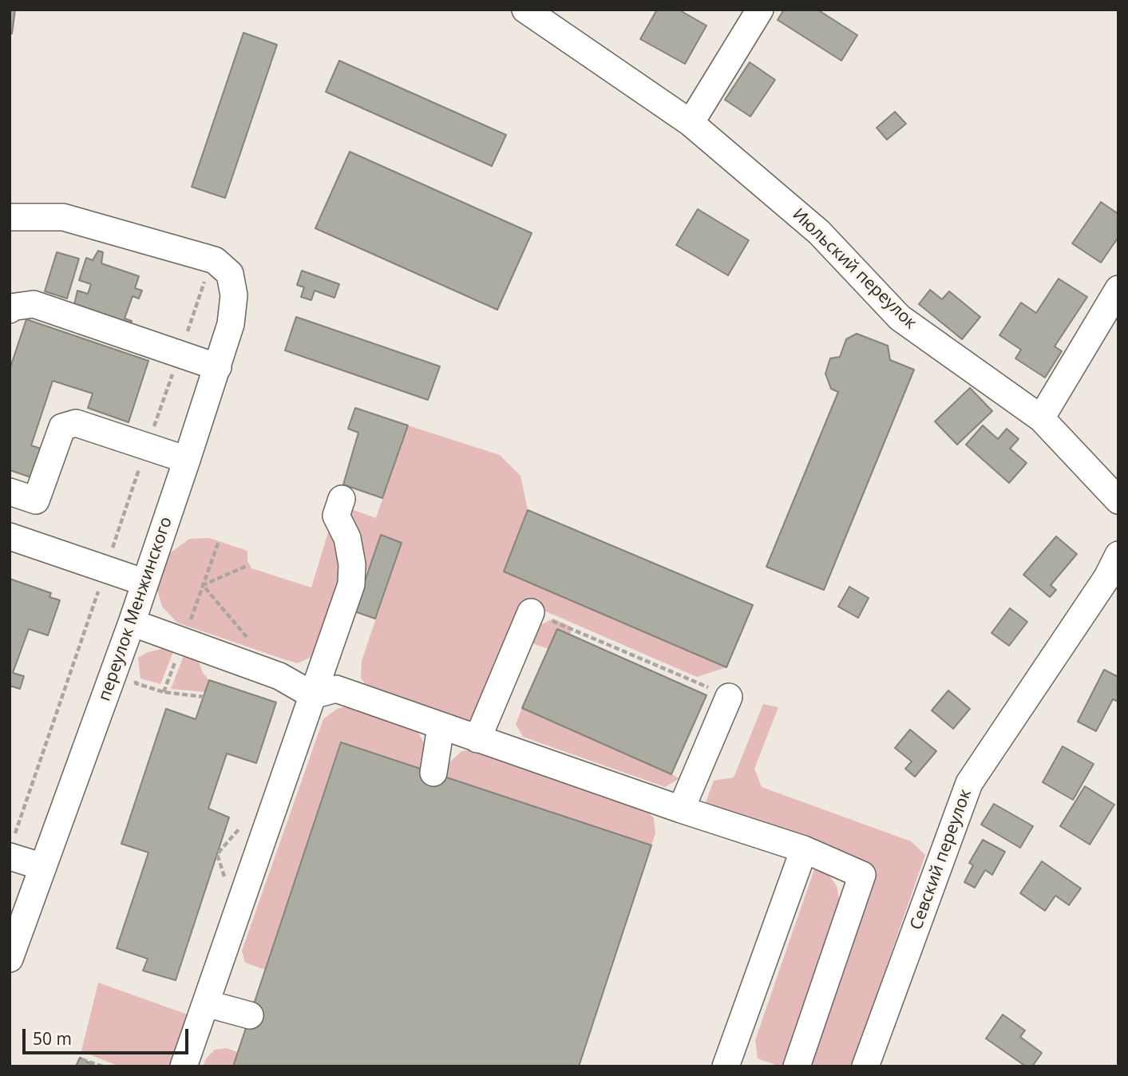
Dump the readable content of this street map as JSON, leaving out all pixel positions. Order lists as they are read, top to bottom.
{
  "streets": {
    "street": ["Июльский переулок", "переулок Менжинского", "Севский переулок"]
  },
  "scale_bar": "50 m"
}
